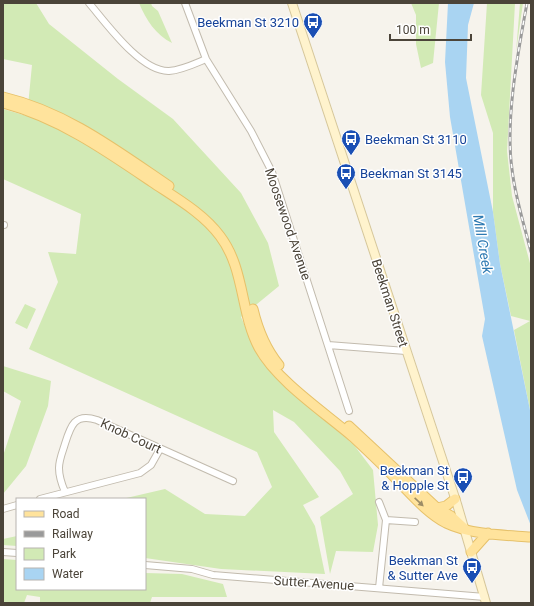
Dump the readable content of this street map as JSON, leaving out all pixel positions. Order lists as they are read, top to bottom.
{
  "streets": {
    "main road": ["Beekman Street"],
    "street": ["Moosewood Avenue", "Knob Court", "Sutter Avenue"]
  },
  "crossings": [
    ["Beekman Street", "Sutter Avenue"]
  ],
  "water": ["Mill Creek"],
  "places": {
    "bus stop": [
      "Beekman St 3210",
      "Beekman St 3110",
      "Beekman St 3145",
      "Beekman St & Hopple St",
      "Beekman St & Sutter Ave"
    ]
  },
  "legend": [
    "Road",
    "Railway",
    "Park",
    "Water"
  ],
  "scale_bar": "100 m"
}
